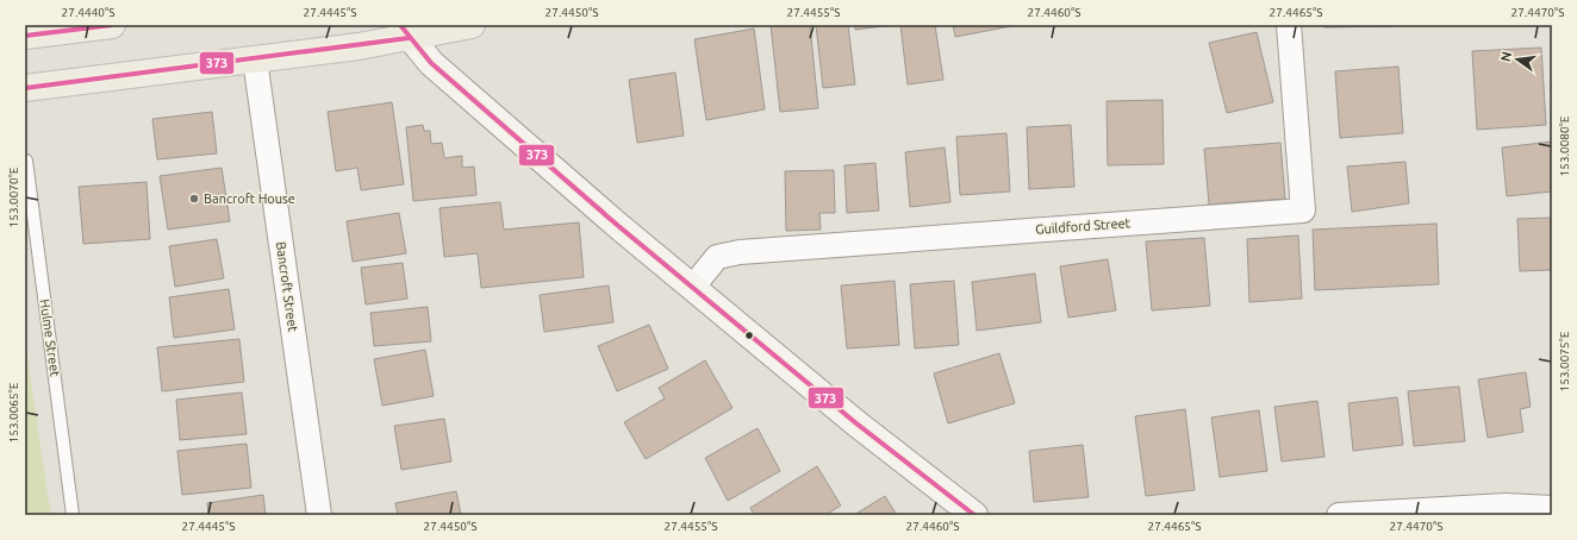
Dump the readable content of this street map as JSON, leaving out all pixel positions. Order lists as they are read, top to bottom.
{
  "streets": {
    "street": ["Guildford Street", "Bancroft Street"],
    "lane": ["Hulme Street"]
  },
  "places": ["Bancroft House"],
  "lines": ["transit line 373"],
  "north": "left",
  "coordinates": [
    "27.4440°S",
    "27.4445°S",
    "27.4450°S",
    "27.4455°S",
    "27.4460°S",
    "27.4465°S",
    "27.4470°S",
    "153.0080°E",
    "153.0070°E",
    "153.0075°E",
    "153.0065°E"
  ]
}
